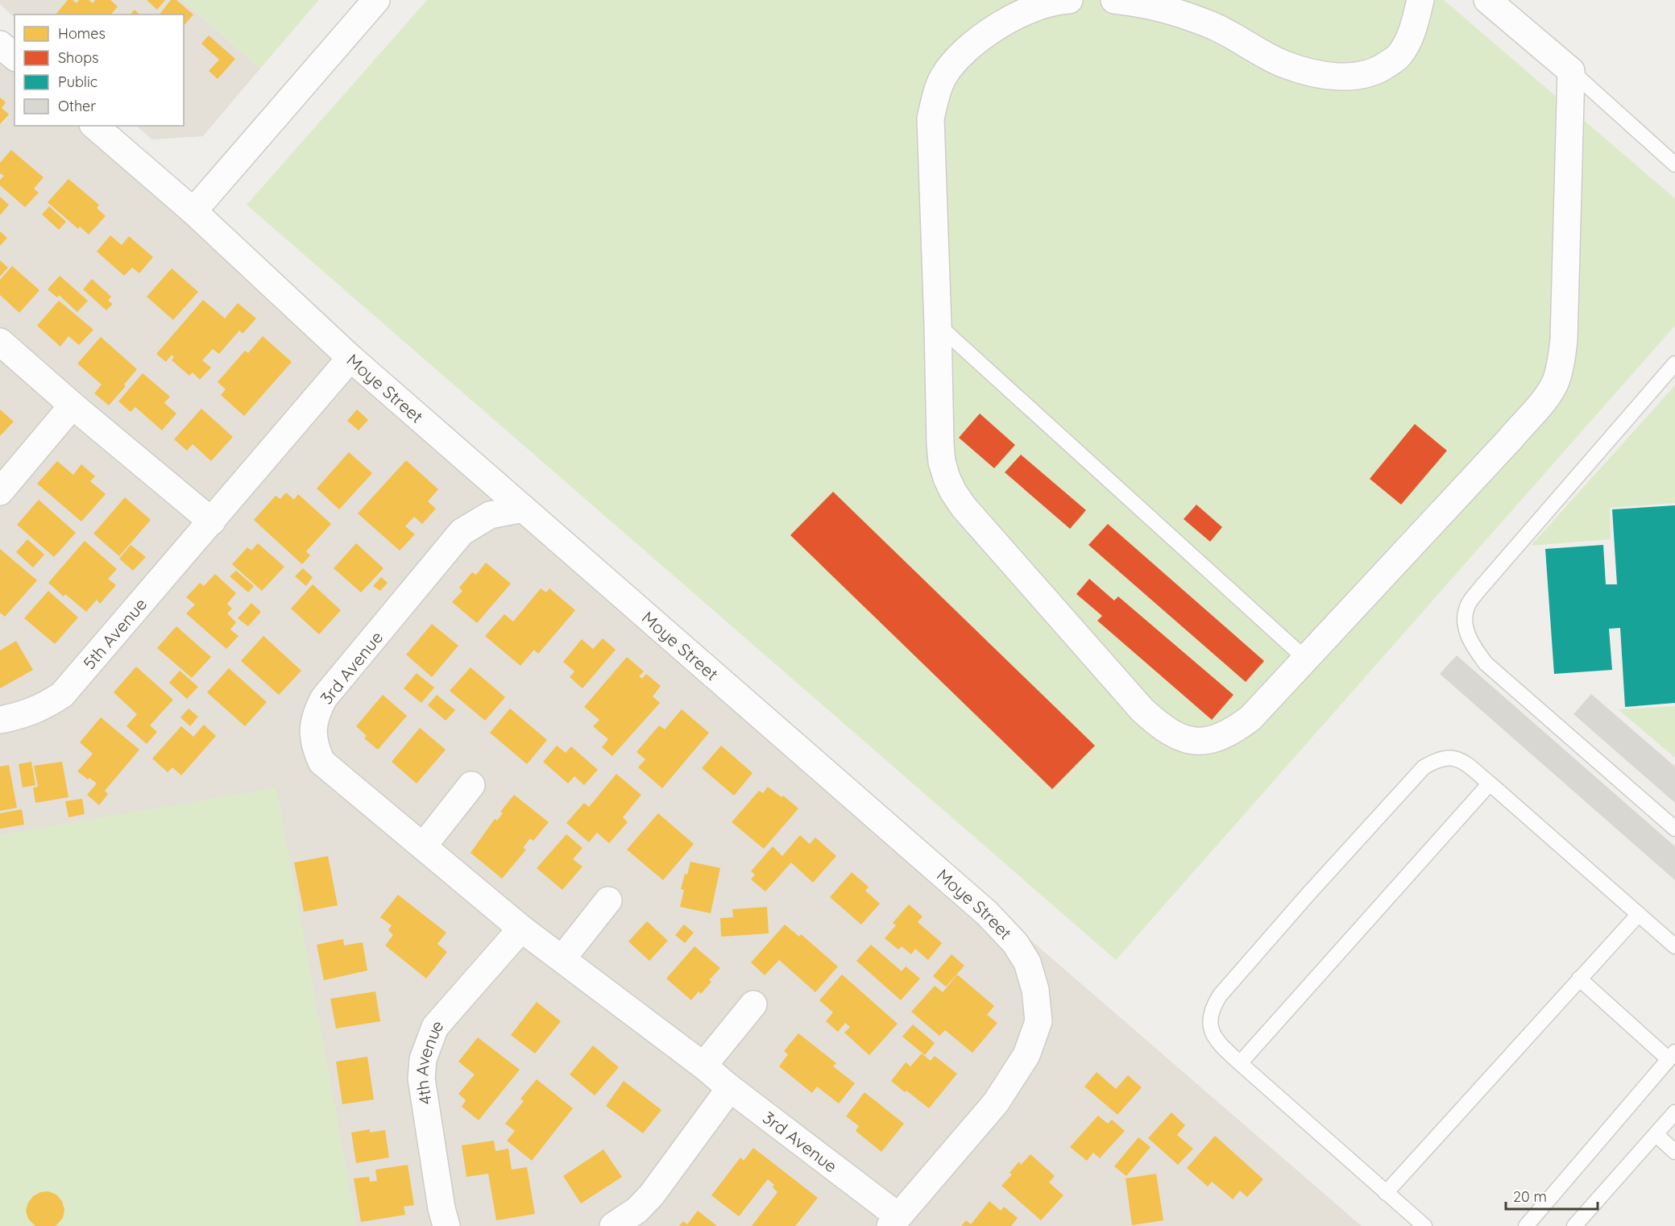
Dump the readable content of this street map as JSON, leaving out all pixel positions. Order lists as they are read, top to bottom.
{
  "streets": {
    "street": [
      "Moye Street",
      "5th Avenue",
      "3rd Avenue",
      "4th Avenue"
    ]
  },
  "crossings": [
    ["Moye Street", "5th Avenue"],
    ["Moye Street", "3rd Avenue"],
    ["3rd Avenue", "4th Avenue"]
  ],
  "legend": [
    "Homes",
    "Shops",
    "Public",
    "Other"
  ],
  "scale_bar": "20 m"
}
